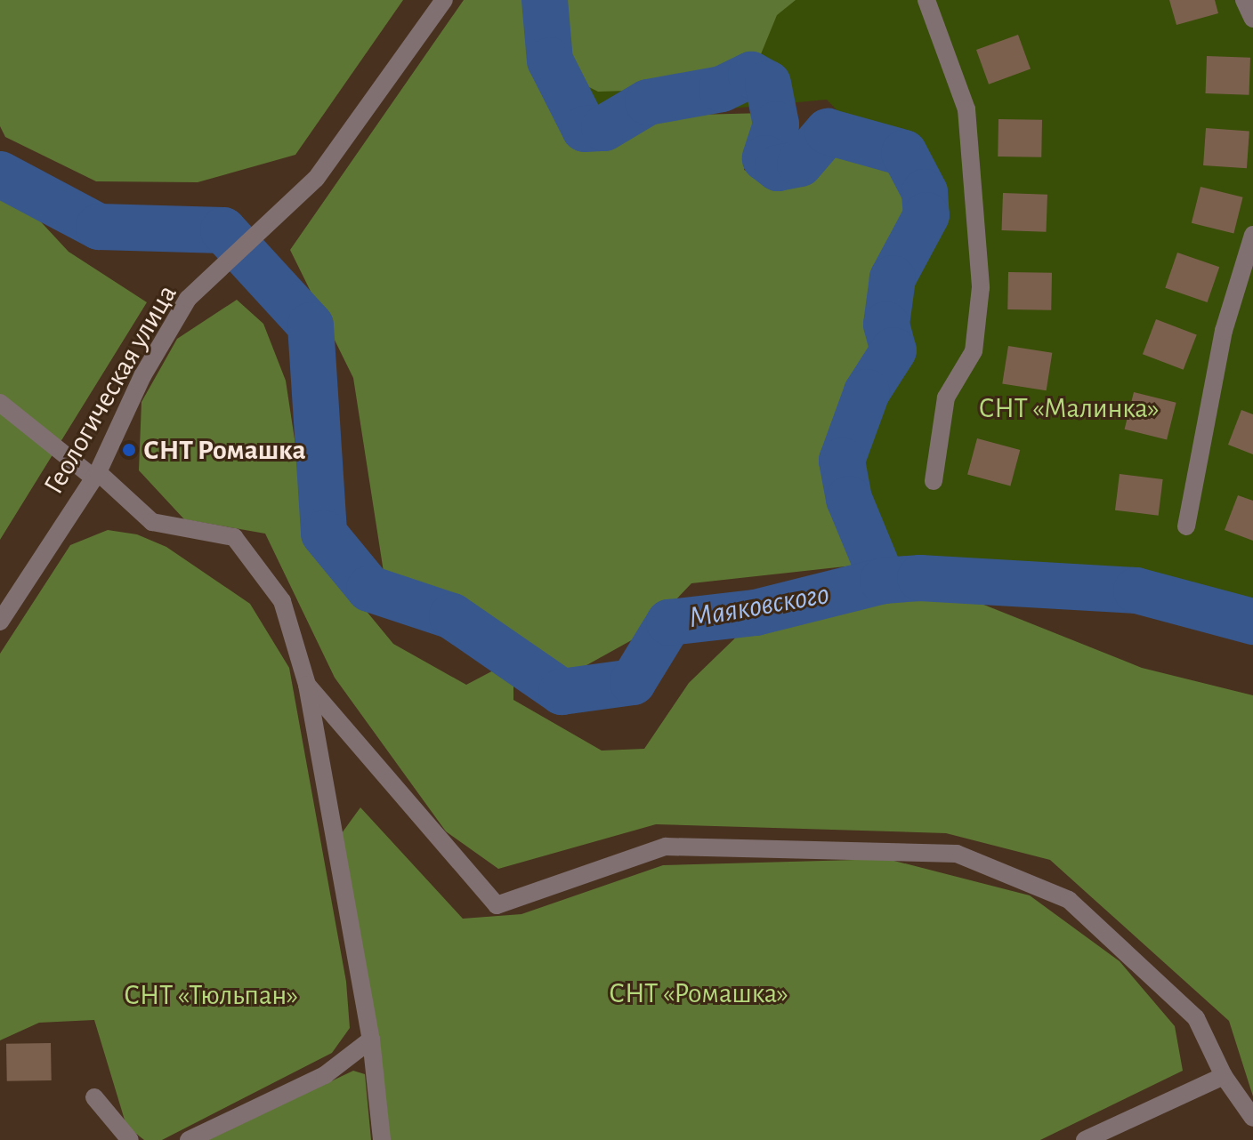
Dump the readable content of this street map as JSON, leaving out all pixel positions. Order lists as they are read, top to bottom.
{
  "streets": {
    "street": ["Геологическая улица"]
  },
  "water": ["Маяковского"],
  "parks": ["СНТ «Малинка»", "СНТ «Ромашка»", "СНТ «Тюльпан»"],
  "places": ["СНТ Ромашка"]
}
